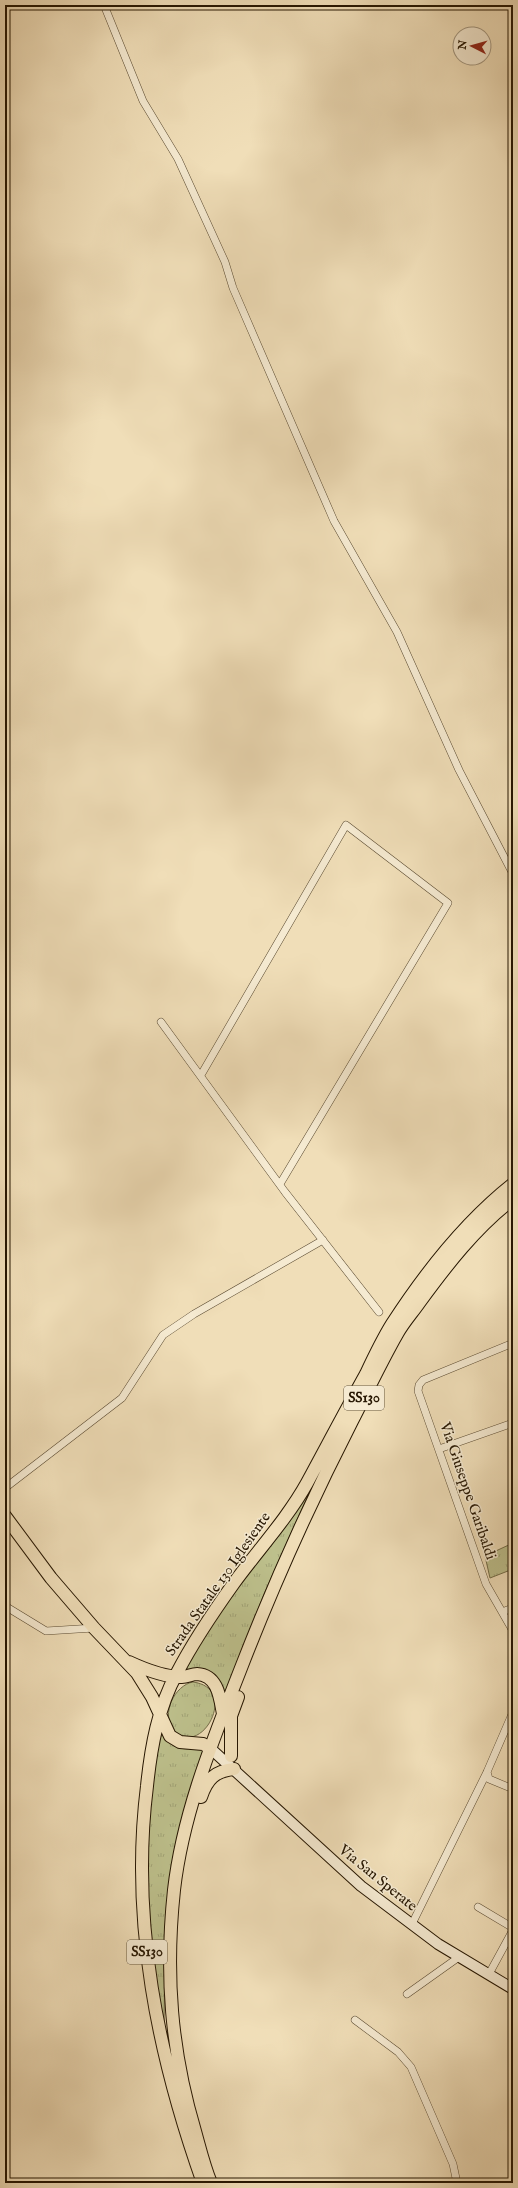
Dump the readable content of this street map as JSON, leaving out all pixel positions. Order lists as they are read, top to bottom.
{
  "streets": {
    "main road": ["SS130", "Strada Statale 130 Iglesiente"],
    "street": ["Via Giuseppe Garibaldi", "Via San Sperate"]
  },
  "crossings": [
    ["SS130", "Strada Statale 130 Iglesiente"],
    ["SS130", "Via San Sperate"],
    ["Strada Statale 130 Iglesiente", "Via San Sperate"]
  ],
  "north": "left"
}
